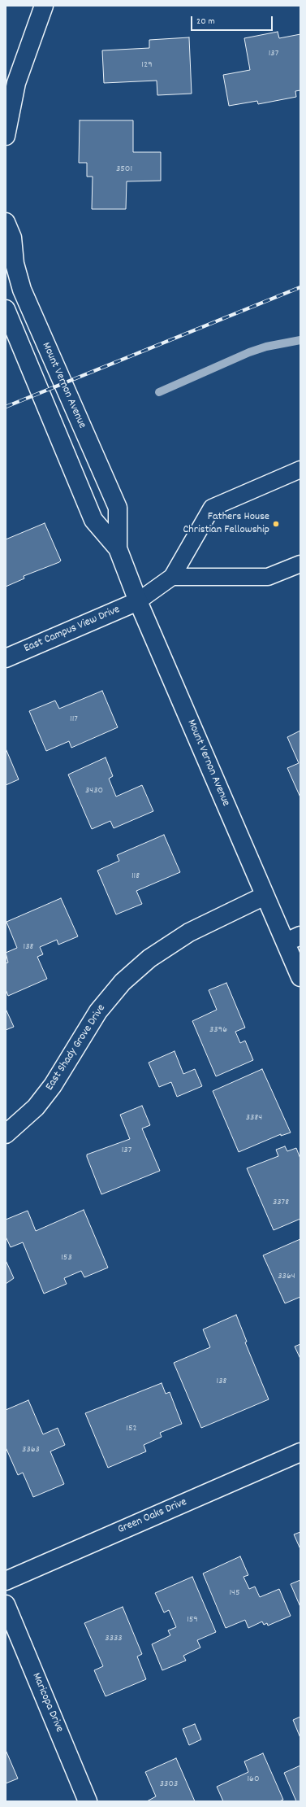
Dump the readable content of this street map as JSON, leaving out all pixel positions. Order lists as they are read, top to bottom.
{
  "streets": {
    "street": [
      "Mount Vernon Avenue",
      "East Campus View Drive",
      "East Shady Grove Drive",
      "Green Oaks Drive",
      "Maricopa Drive"
    ]
  },
  "crossings": [
    ["Mount Vernon Avenue", "East Campus View Drive"],
    ["Mount Vernon Avenue", "East Shady Grove Drive"]
  ],
  "places": ["Fathers House Christian Fellowship"],
  "house_numbers": [
    "137",
    "129",
    "3501",
    "117",
    "3430",
    "118",
    "138",
    "3396",
    "3384",
    "137",
    "3378",
    "153",
    "3364",
    "138",
    "152",
    "3363",
    "145",
    "159",
    "3333",
    "160",
    "3303"
  ],
  "scale_bar": "20 m"
}
